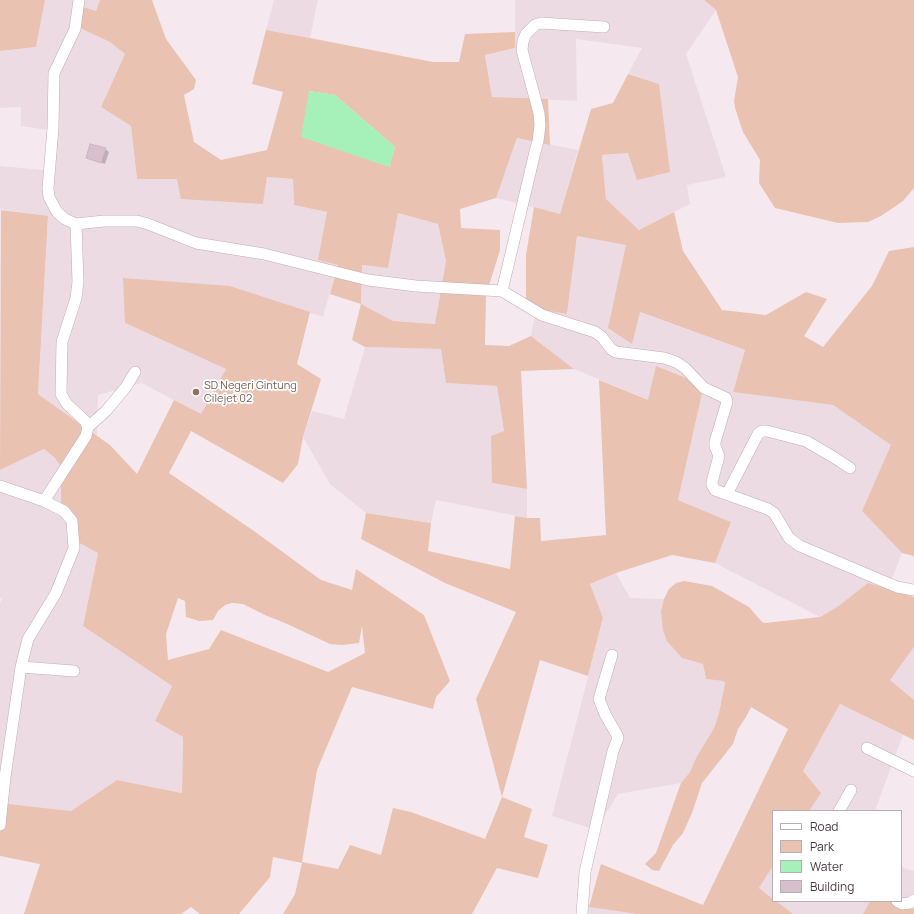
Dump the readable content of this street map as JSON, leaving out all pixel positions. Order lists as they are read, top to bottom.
{
  "places": ["SD Negeri Gintung Cilejet 02"],
  "legend": [
    "Road",
    "Park",
    "Water",
    "Building"
  ]
}
